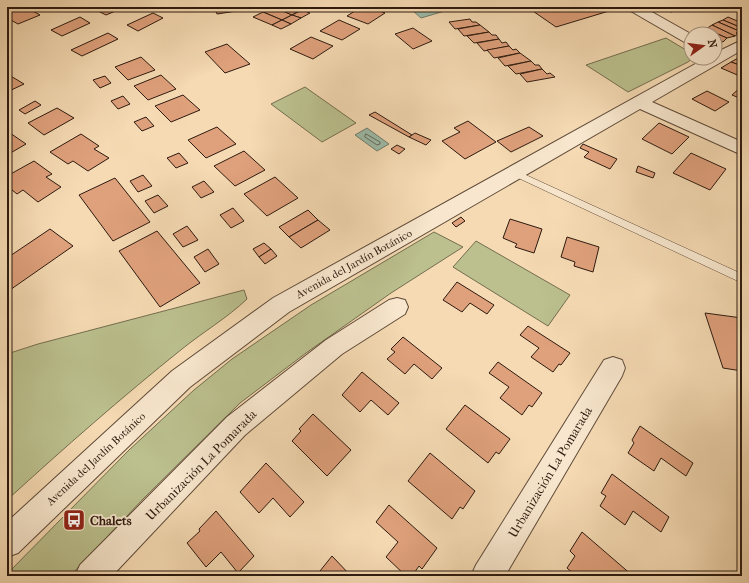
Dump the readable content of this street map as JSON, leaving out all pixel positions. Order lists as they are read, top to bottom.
{
  "streets": {
    "street": ["Avenida del Jardín Botánico", "Urbanización La Pomarada"]
  },
  "places": {
    "bus stop": ["Chalets"]
  },
  "north": "right"
}
